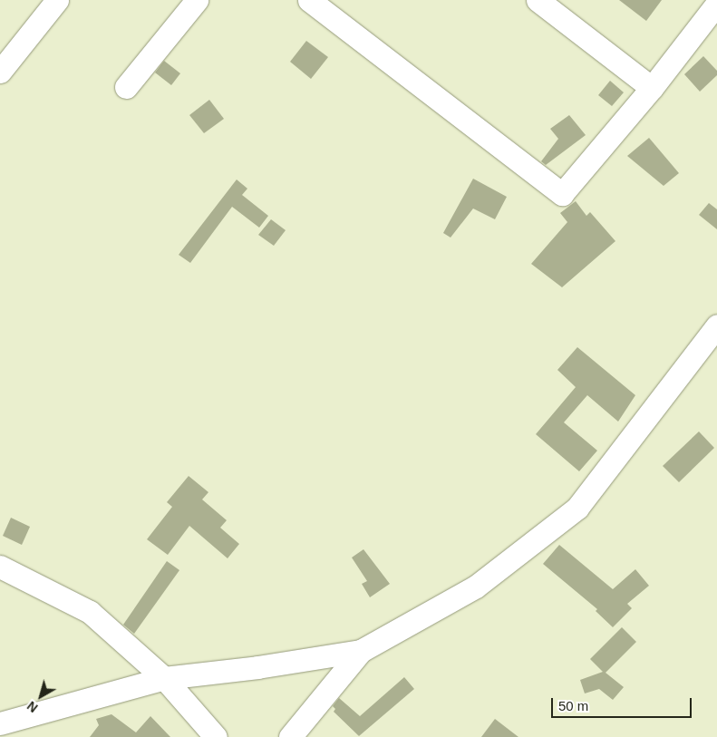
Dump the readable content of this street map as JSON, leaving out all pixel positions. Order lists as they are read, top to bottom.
{
  "scale_bar": "50 m",
  "north": "bottom left"
}
